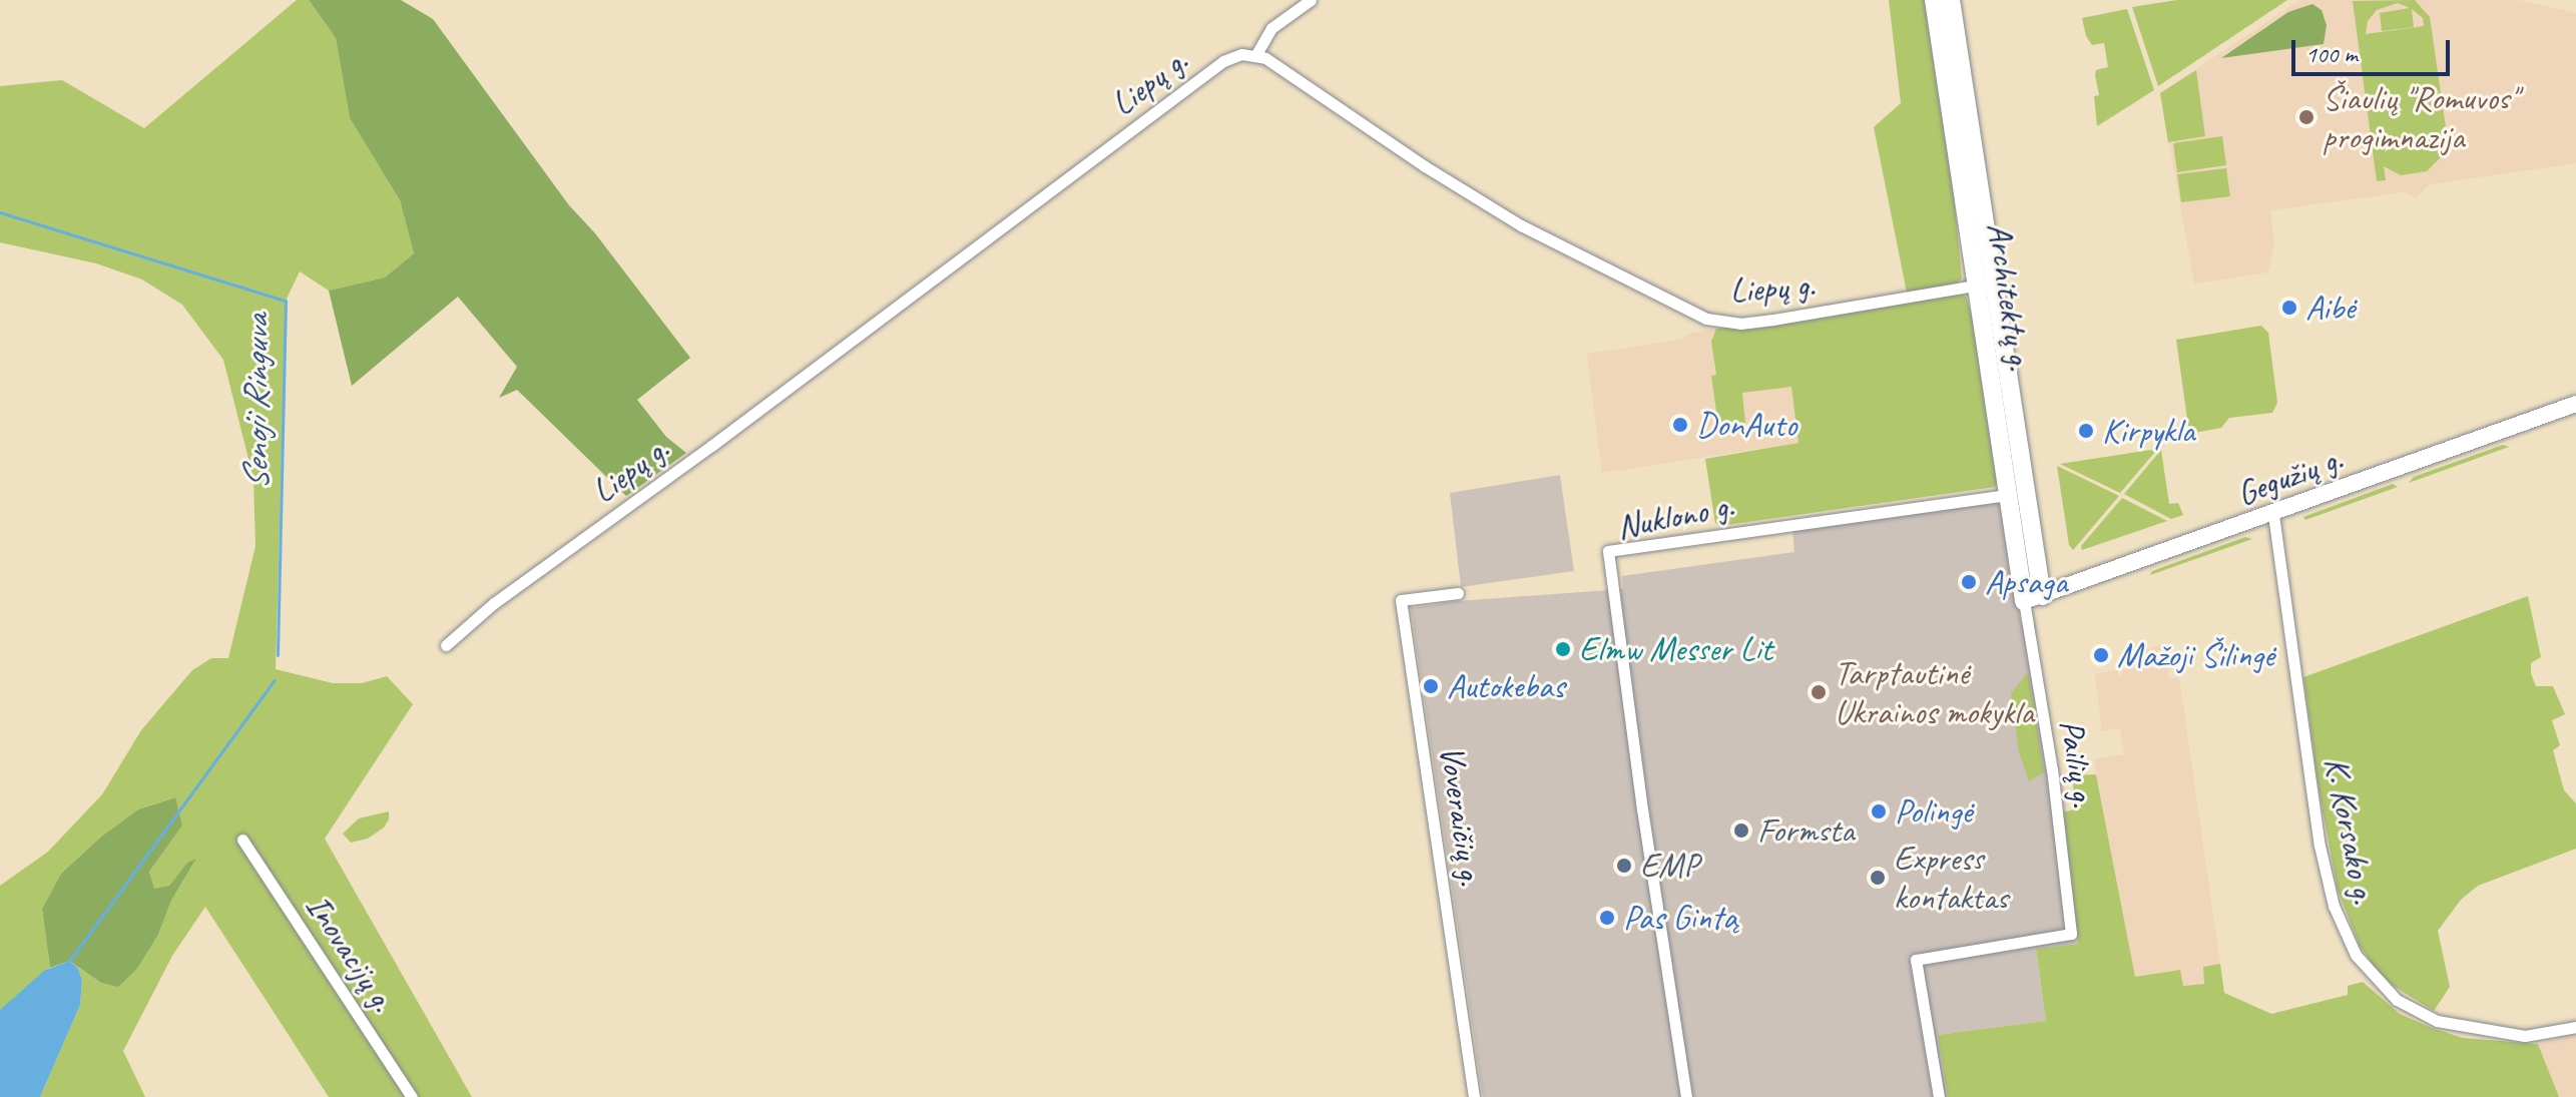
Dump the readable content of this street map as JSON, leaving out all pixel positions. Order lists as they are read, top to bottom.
{
  "streets": {
    "main road": ["Architektų g.", "Gegužių g."],
    "street": [
      "Liepų g.",
      "Nuklono g.",
      "Pailių g.",
      "Voveraičių g.",
      "K. Korsako g.",
      "Inovacijų g."
    ]
  },
  "crossings": [
    ["Liepų g.", "Architektų g."],
    ["Architektų g.", "Gegužių g."],
    ["Architektų g.", "Nuklono g."],
    ["Architektų g.", "Pailių g."],
    ["Gegužių g.", "Pailių g."],
    ["Gegužių g.", "K. Korsako g."]
  ],
  "water": ["Senoji Ringuva"],
  "places": [
    "Šiaulių \"Romuvos\" progimnazija",
    "Aibė",
    "DonAuto",
    "Kirpykla",
    "Apsaga",
    "Elmw Messer Lit",
    "Mažoji Šilingė",
    "Autokebas",
    "Tarptautinė Ukrainos mokykla",
    "Polingė",
    "Formsta",
    "EMP",
    "Express kontaktas",
    "Pas Gintą"
  ],
  "scale_bar": "100 m"
}
